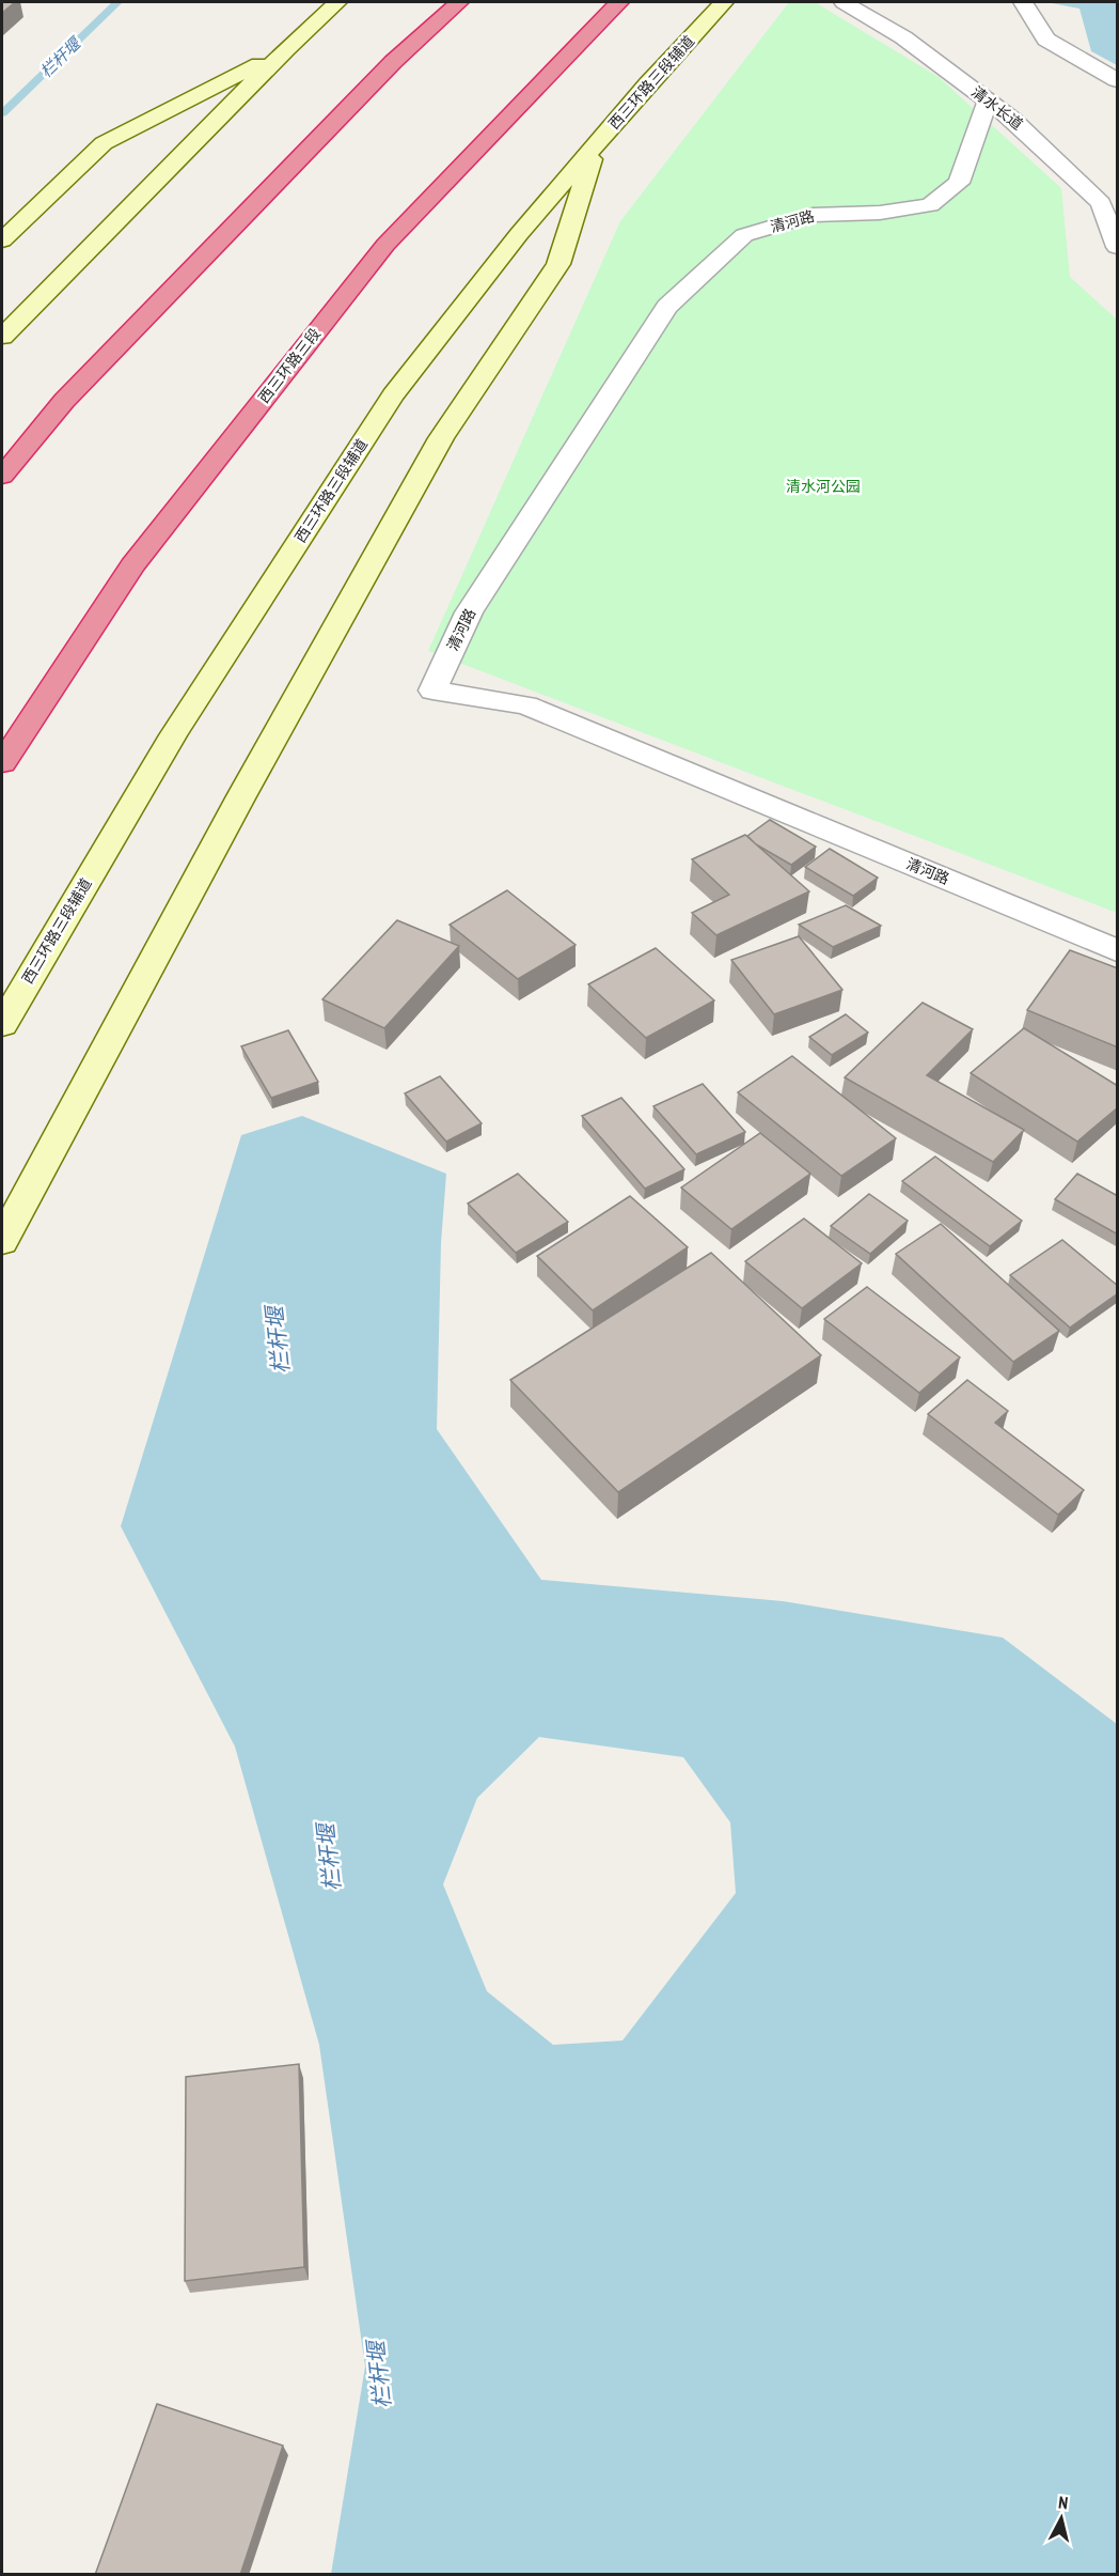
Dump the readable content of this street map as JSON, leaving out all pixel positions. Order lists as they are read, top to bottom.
{
  "streets": {
    "highway": ["西三环路三段"],
    "main road": ["西三环路三段辅道"],
    "street": ["清水长道", "清河路"]
  },
  "crossings": [
    ["清水长道", "清河路"]
  ],
  "water": ["栏杆堰"],
  "parks": ["清水河公园"],
  "north": "top"
}
